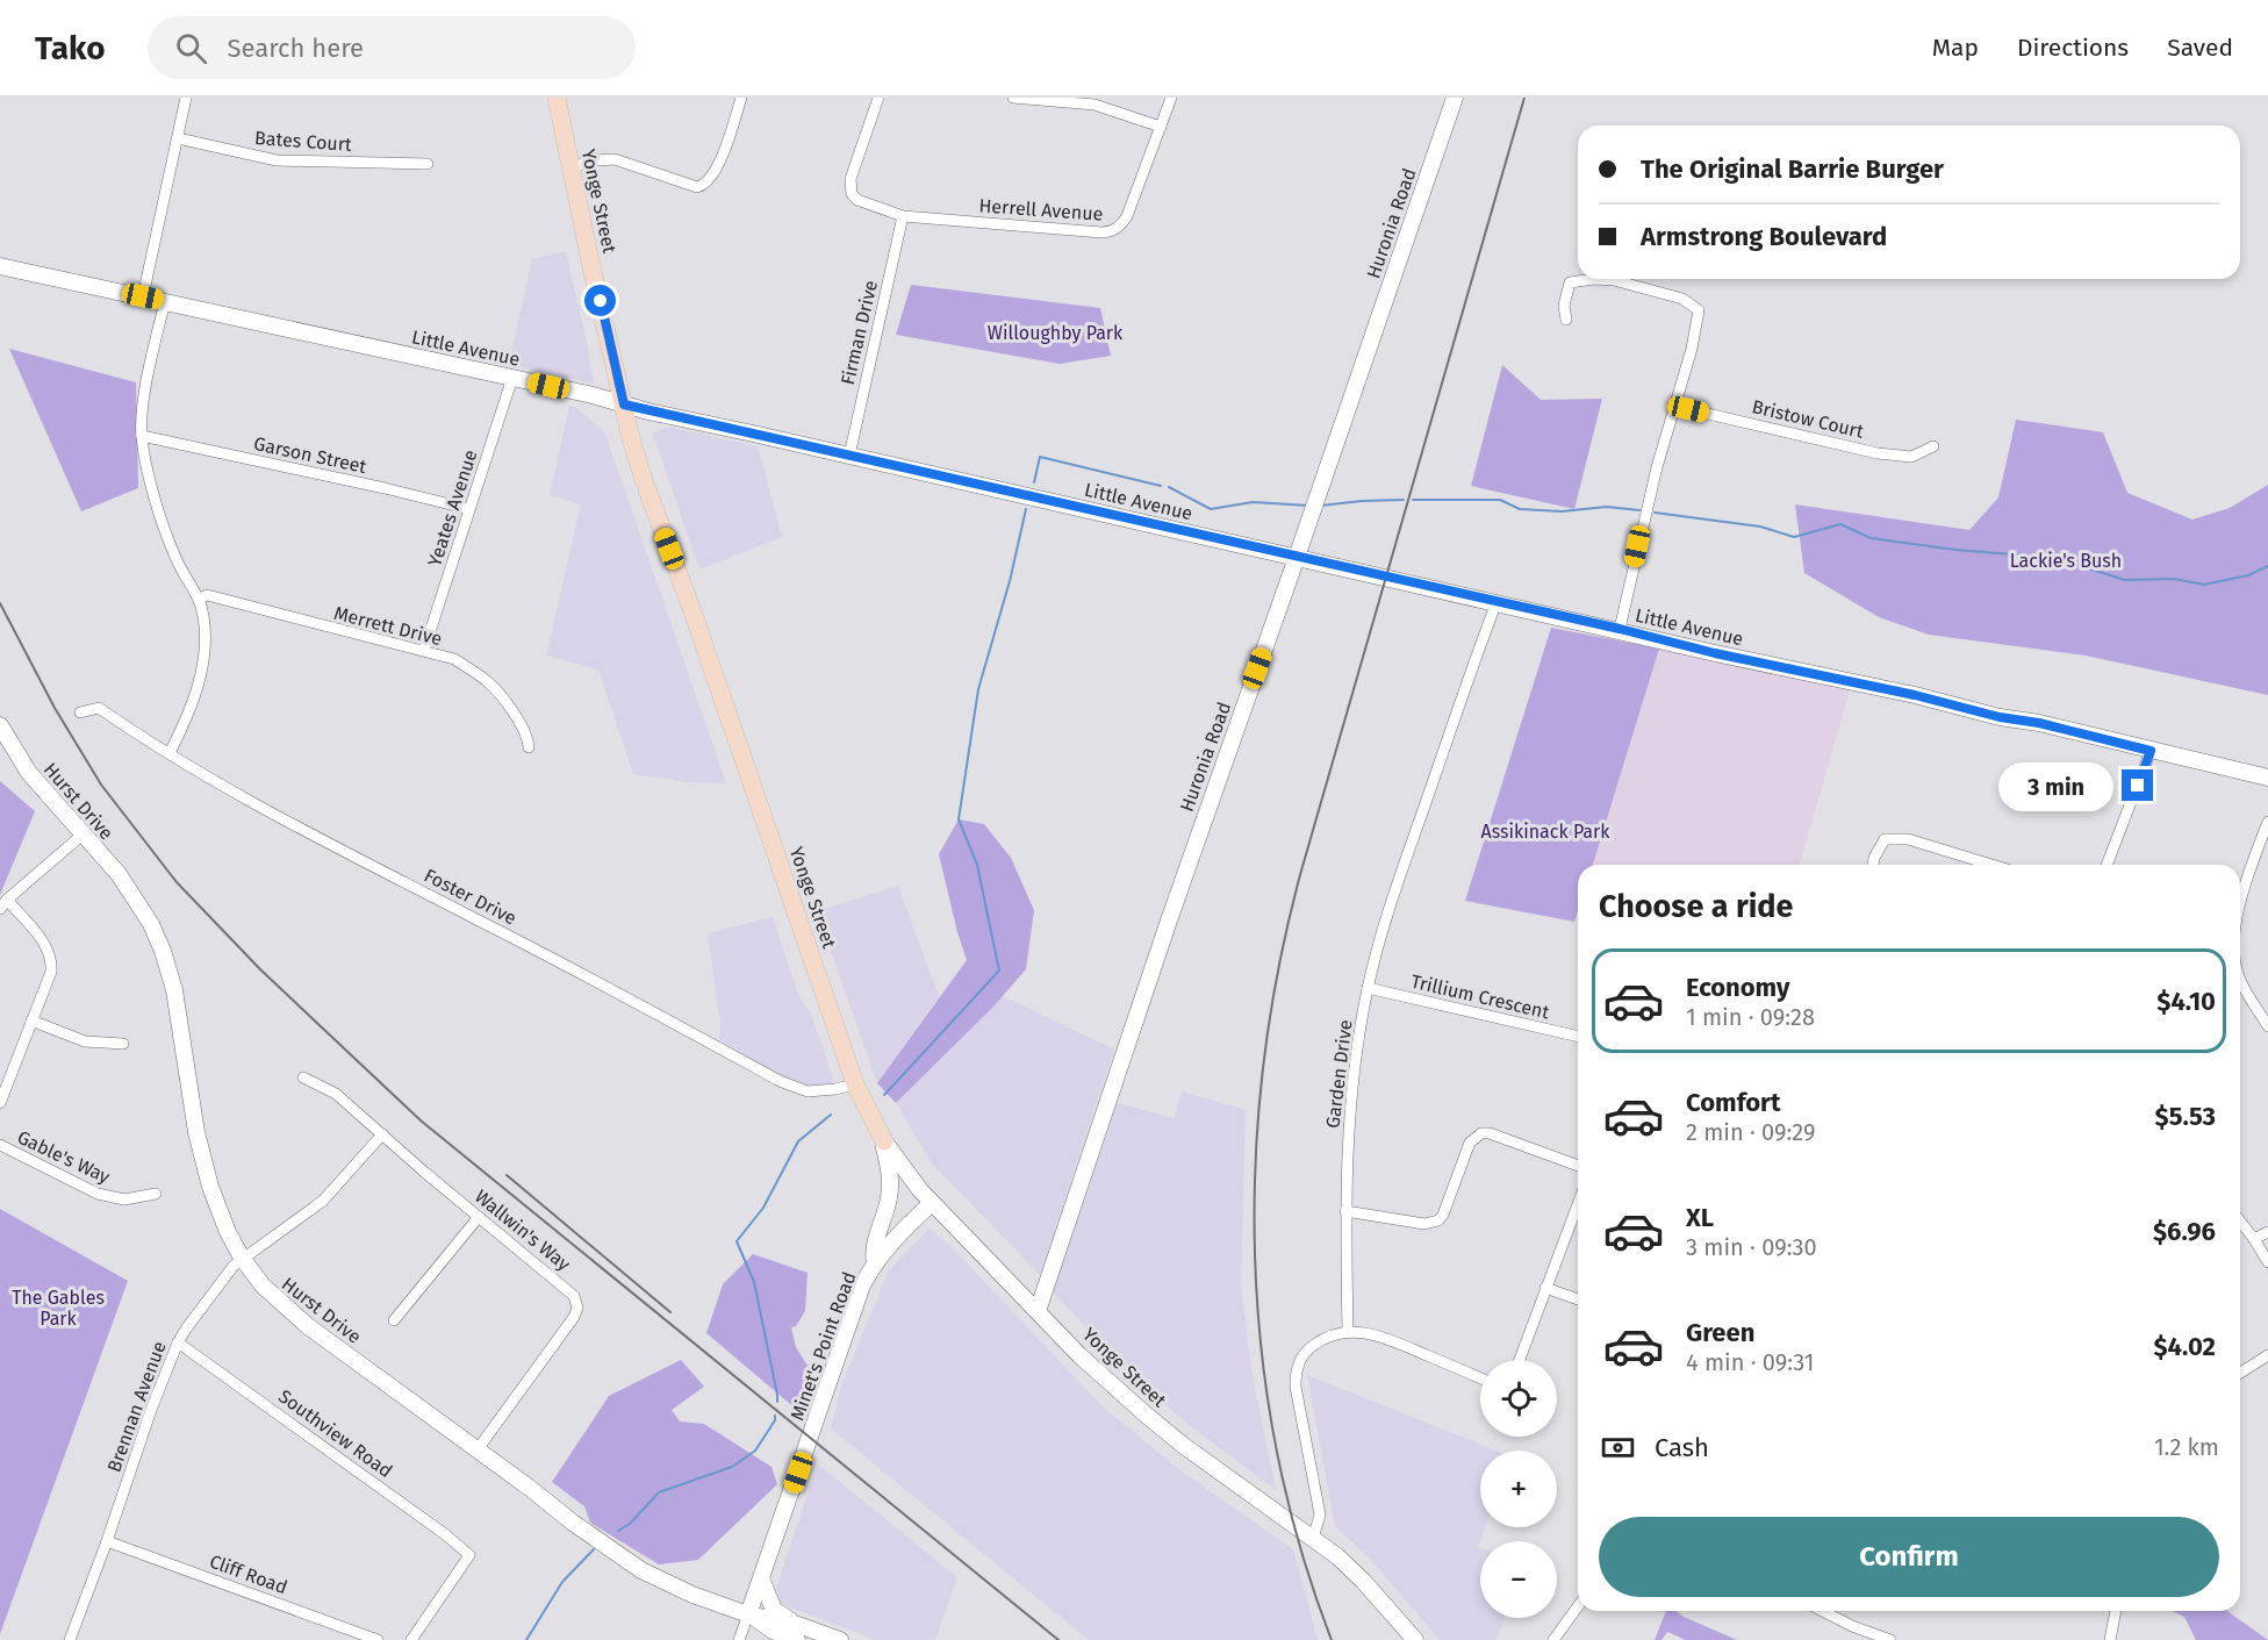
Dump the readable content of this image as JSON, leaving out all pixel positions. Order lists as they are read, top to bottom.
{
  "streets": {
    "main road": ["Yonge Street"],
    "street": [
      "Bates Court",
      "Herrell Avenue",
      "Huronia Road",
      "Firman Drive",
      "Little Avenue",
      "Bristow Court",
      "Garson Street",
      "Yeates Avenue",
      "Merrett Drive",
      "Hurst Drive",
      "Foster Drive",
      "Trillium Crescent",
      "Garden Drive",
      "Gable's Way",
      "Wallwin's Way",
      "Minet's Point Road",
      "Brennan Avenue",
      "Southview Road",
      "Cliff Road"
    ]
  },
  "crossings": [
    ["Yonge Street", "Huronia Road"],
    ["Yonge Street", "Little Avenue"],
    ["Yonge Street", "Foster Drive"],
    ["Yonge Street", "Minet's Point Road"],
    ["Herrell Avenue", "Firman Drive"],
    ["Huronia Road", "Little Avenue"],
    ["Firman Drive", "Little Avenue"],
    ["Little Avenue", "Yeates Avenue"],
    ["Little Avenue", "Garden Drive"],
    ["Garson Street", "Yeates Avenue"],
    ["Yeates Avenue", "Merrett Drive"],
    ["Hurst Drive", "Wallwin's Way"],
    ["Hurst Drive", "Minet's Point Road"],
    ["Hurst Drive", "Brennan Avenue"],
    ["Trillium Crescent", "Garden Drive"],
    ["Wallwin's Way", "Brennan Avenue"],
    ["Brennan Avenue", "Southview Road"],
    ["Brennan Avenue", "Cliff Road"]
  ],
  "parks": [
    "Willoughby Park",
    "Lackie's Bush",
    "Assikinack Park",
    "The Gables Park"
  ],
  "page": {
    "header": "Tako",
    "search": "Search here",
    "nav": ["Map", "Directions", "Saved"],
    "banner": ["The Original Barrie Burger", "Armstrong Boulevard"],
    "bubble": "3 min",
    "heading": "Choose a ride",
    "list": [
      {
        "name": "Economy",
        "note": "1 min · 09:28",
        "value": "$4.10"
      },
      {
        "name": "Comfort",
        "note": "2 min · 09:29",
        "value": "$5.53"
      },
      {
        "name": "XL",
        "note": "3 min · 09:30",
        "value": "$6.96"
      },
      {
        "name": "Green",
        "note": "4 min · 09:31",
        "value": "$4.02"
      }
    ],
    "map_buttons": ["+", "−"],
    "pay": ["Cash", "1.2 km"],
    "buttons": "Confirm"
  }
}
